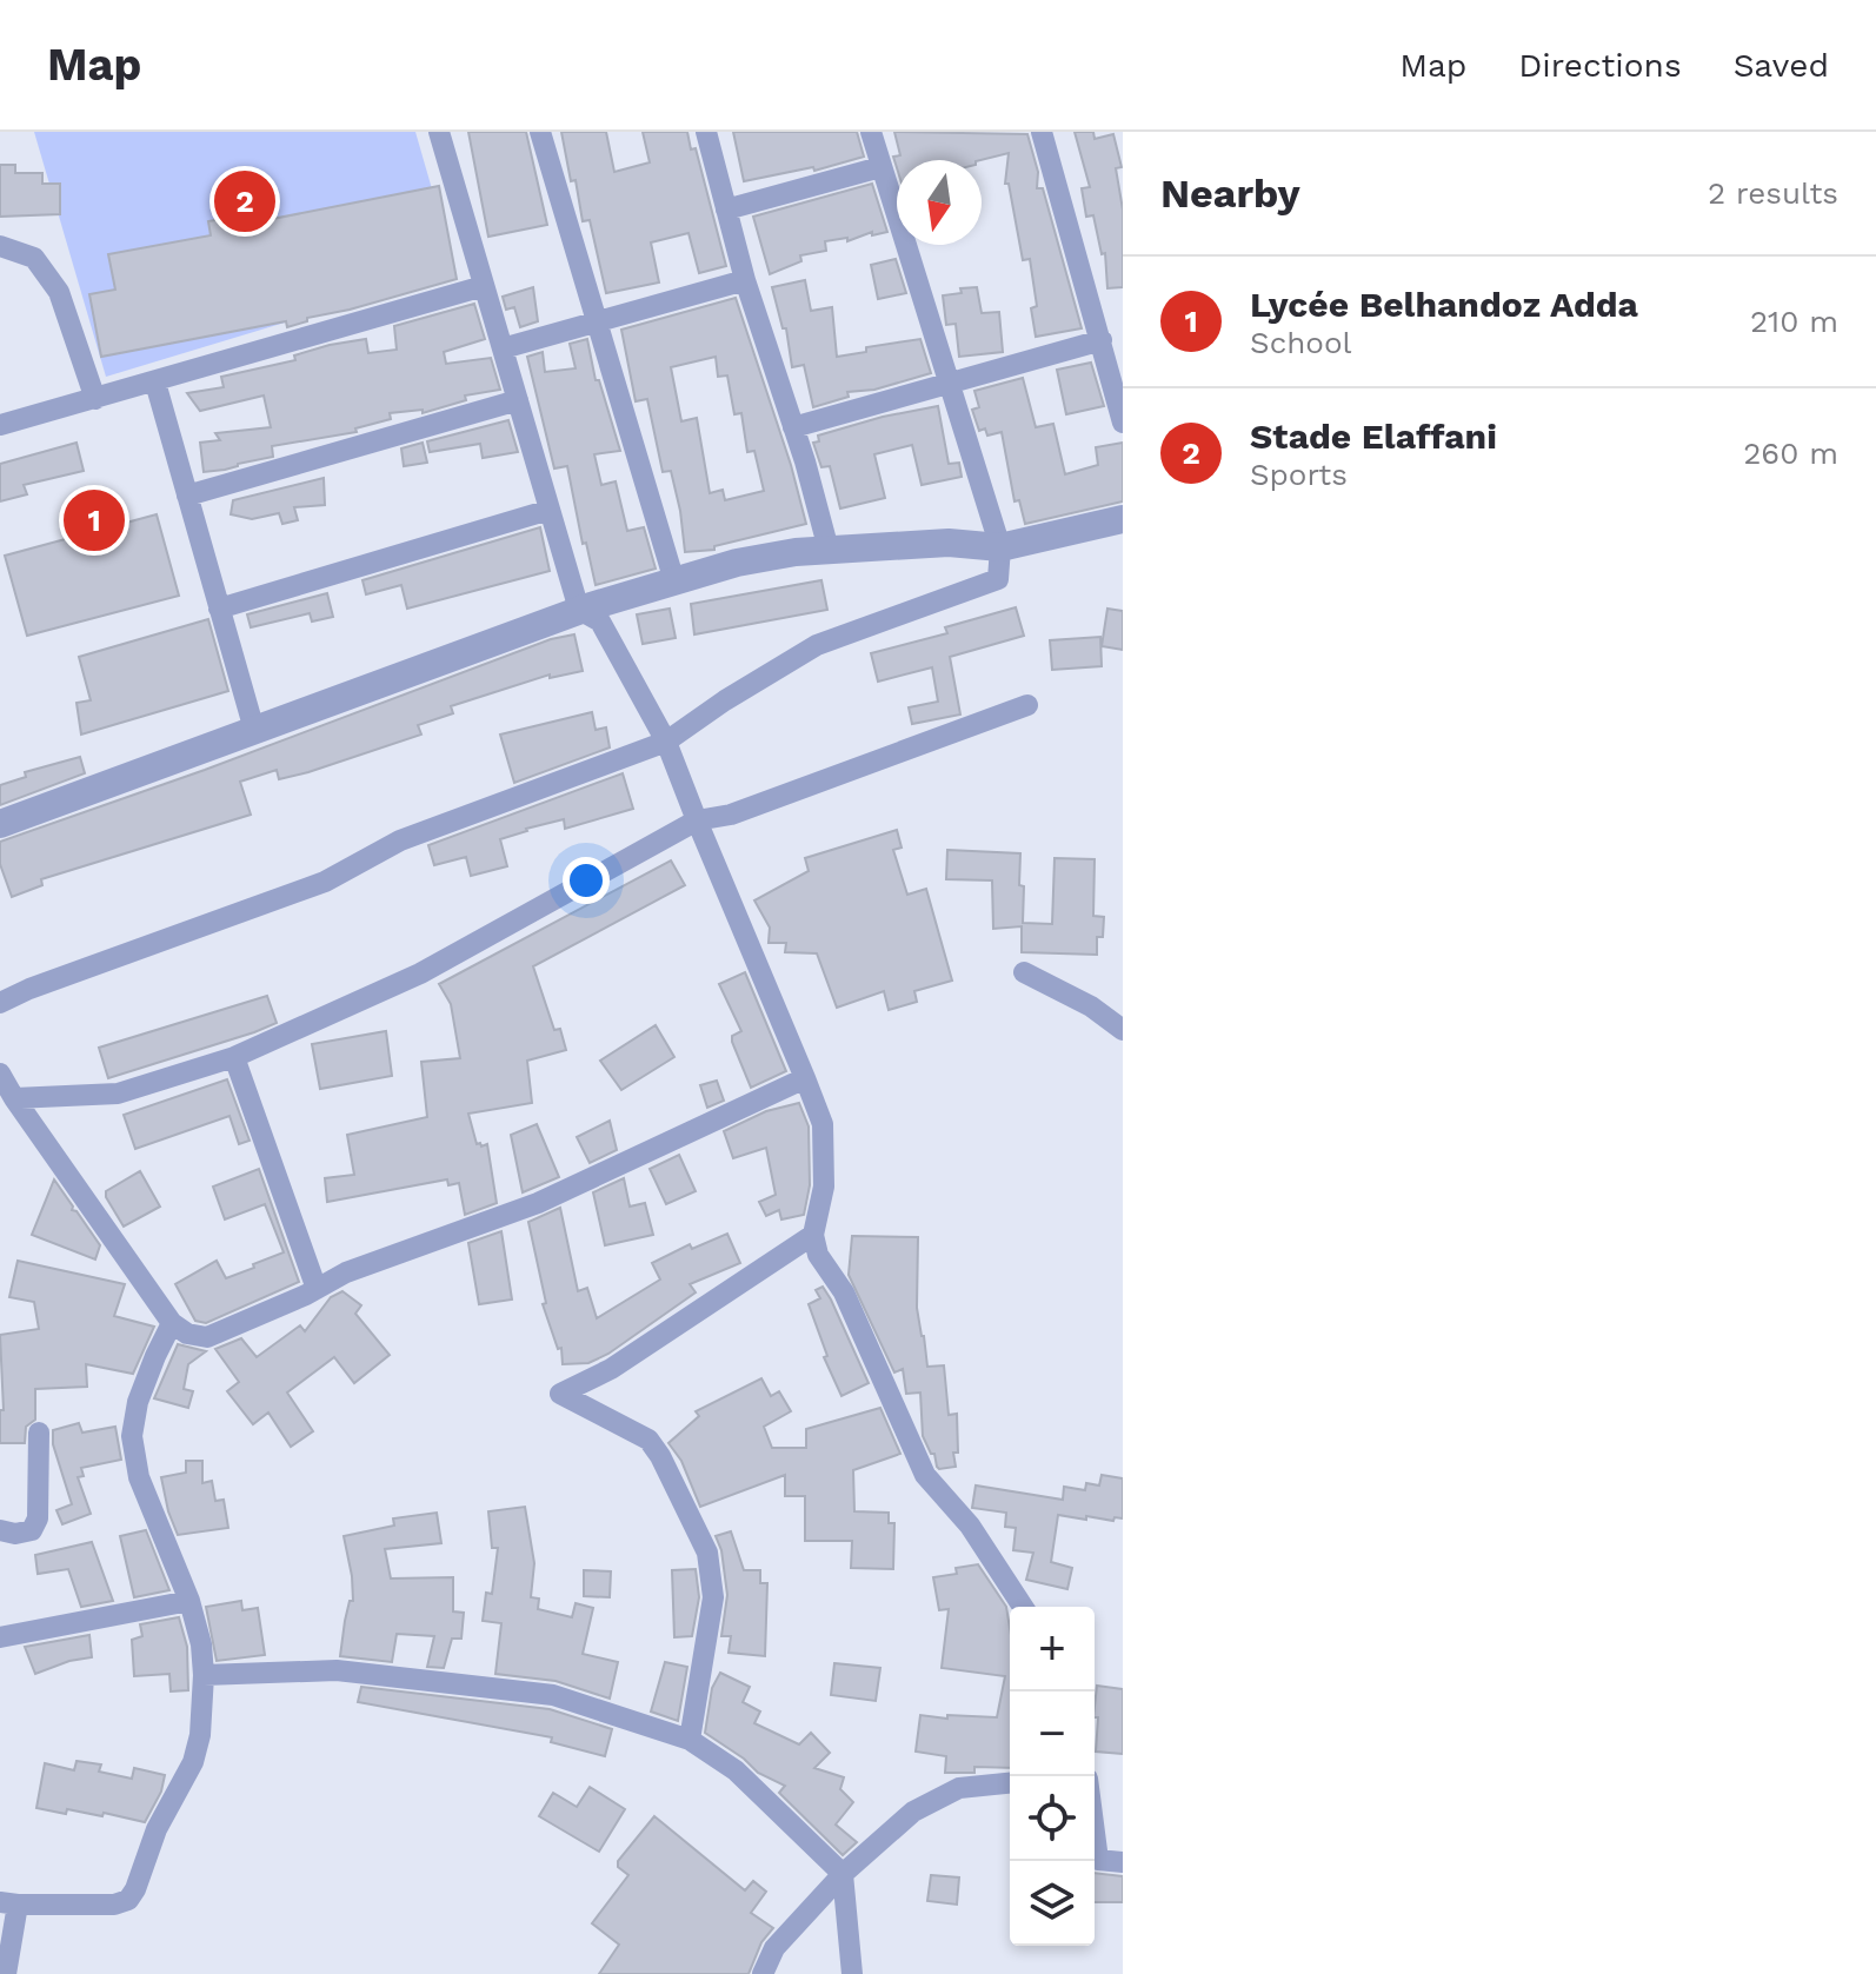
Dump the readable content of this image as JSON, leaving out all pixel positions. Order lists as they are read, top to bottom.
{
  "north": "bottom",
  "page": {
    "header": "Map",
    "nav": ["Map", "Directions", "Saved"],
    "heading": ["Nearby", "2 results"],
    "pins": ["2", "1"],
    "list": [
      {
        "mark": "1",
        "name": "Lycée Belhandoz Adda",
        "note": "School",
        "value": "210 m"
      },
      {
        "mark": "2",
        "name": "Stade Elaffani",
        "note": "Sports",
        "value": "260 m"
      }
    ],
    "map_buttons": ["+", "−"]
  }
}
